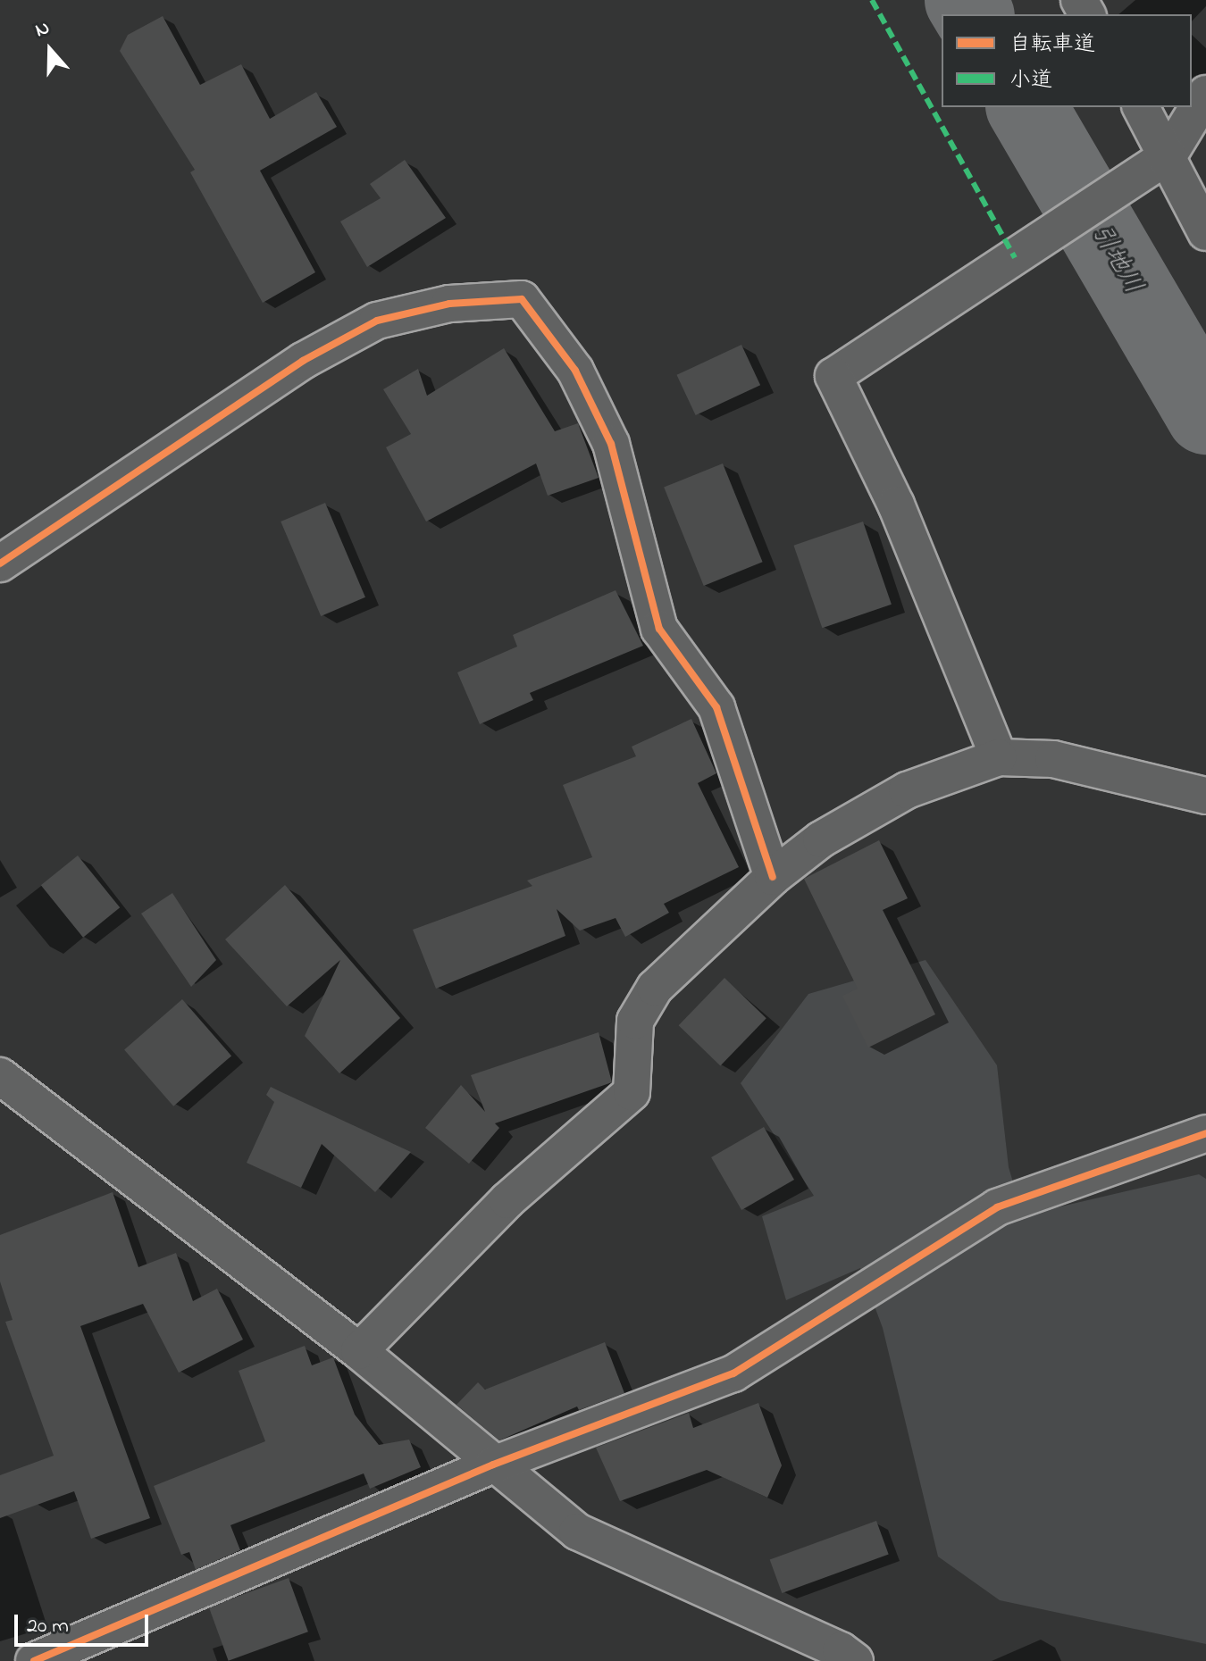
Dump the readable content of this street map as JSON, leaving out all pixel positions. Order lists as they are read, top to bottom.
{
  "water": ["引地川"],
  "legend": ["自転車道", "小道"],
  "scale_bar": "20 m",
  "north": "top"
}
